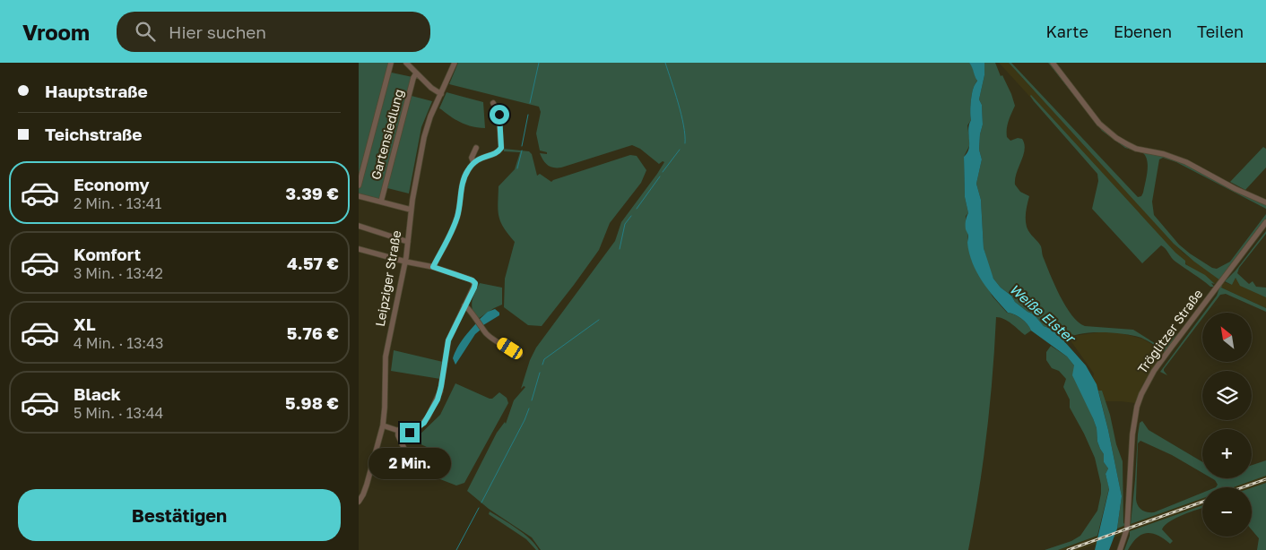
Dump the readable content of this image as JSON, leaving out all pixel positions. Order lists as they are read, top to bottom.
{
  "streets": {
    "street": ["Gartensiedlung", "Leipziger Straße", "Tröglitzer Straße"]
  },
  "water": ["Weiße Elster"],
  "north": "top left",
  "page": {
    "header": "Vroom",
    "search": "Hier suchen",
    "nav": ["Karte", "Ebenen", "Teilen"],
    "banner": ["Hauptstraße", "Teichstraße"],
    "list": [
      {
        "name": "Economy",
        "note": "2 Min. · 13:41",
        "value": "3.39 €"
      },
      {
        "name": "Komfort",
        "note": "3 Min. · 13:42",
        "value": "4.57 €"
      },
      {
        "name": "XL",
        "note": "4 Min. · 13:43",
        "value": "5.76 €"
      },
      {
        "name": "Black",
        "note": "5 Min. · 13:44",
        "value": "5.98 €"
      }
    ],
    "map_buttons": ["+", "−"],
    "bubble": "2 Min.",
    "buttons": "Bestätigen"
  }
}
